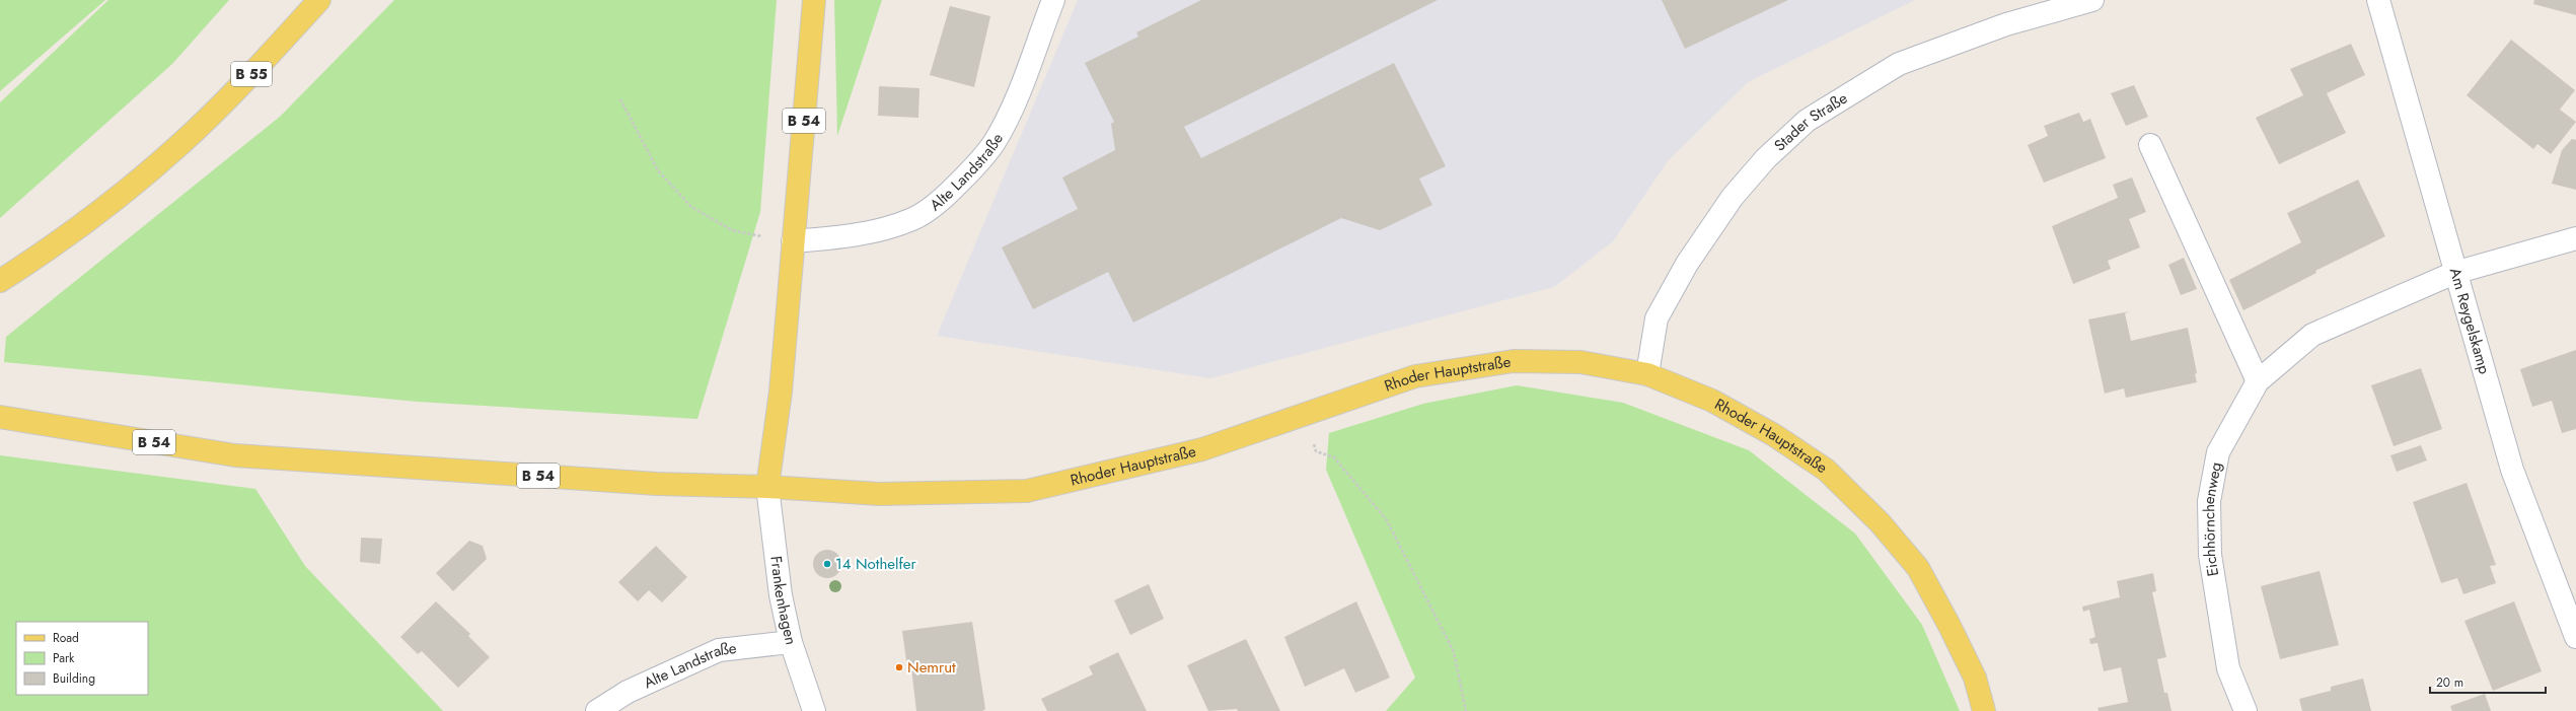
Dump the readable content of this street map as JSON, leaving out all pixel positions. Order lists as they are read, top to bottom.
{
  "streets": {
    "main road": ["B 55", "B 54", "Rhoder Hauptstraße"],
    "street": [
      "Stader Straße",
      "Alte Landstraße",
      "Am Reygelskamp",
      "Eichhörnchenweg",
      "Frankenhagen"
    ]
  },
  "crossings": [
    ["B 54", "Alte Landstraße"],
    ["B 54", "Rhoder Hauptstraße"],
    ["B 54", "Frankenhagen"],
    ["Stader Straße", "Rhoder Hauptstraße"],
    ["Alte Landstraße", "Frankenhagen"],
    ["Am Reygelskamp", "Eichhörnchenweg"],
    ["Rhoder Hauptstraße", "Frankenhagen"]
  ],
  "places": ["14 Nothelfer", "Nemrut"],
  "legend": ["Road", "Park", "Building"],
  "scale_bar": "20 m"
}
